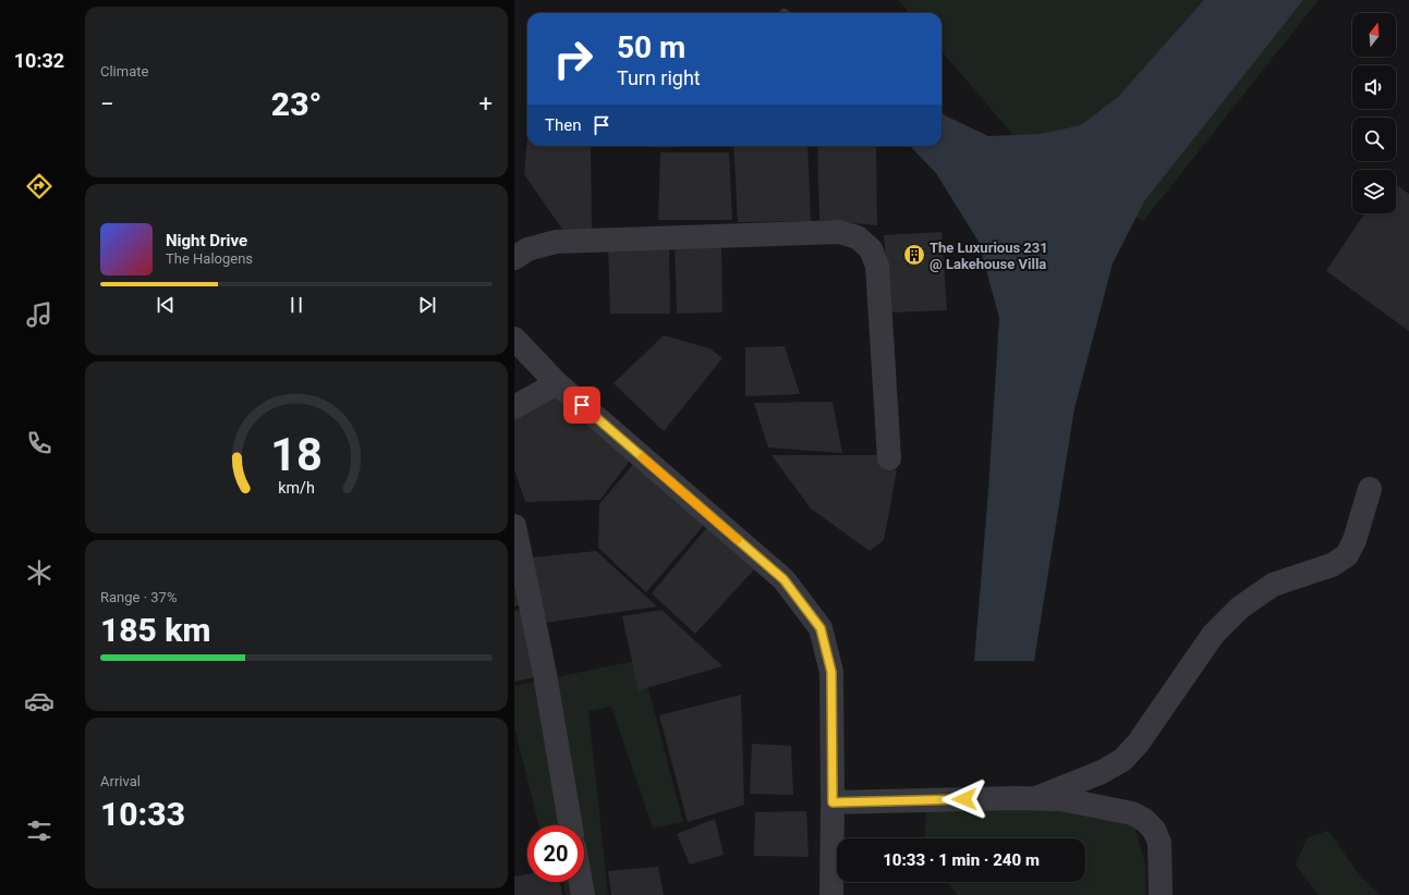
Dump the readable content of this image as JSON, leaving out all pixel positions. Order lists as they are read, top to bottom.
{
  "places": {
    "building": ["The Luxurious 231 @ Lakehouse Villa"]
  },
  "north": "top",
  "page": {
    "tabs": "10:32",
    "tile": [
      "Climate",
      ["Range · 37%", "185 km"],
      ["Arrival", "10:33"]
    ],
    "turn": ["50 m", "Turn right"],
    "heat": ["−", "23°", "+"],
    "then": "Then",
    "song": ["Night Drive", "The Halogens"],
    "limit": "20",
    "trip": "10:33 · 1 min · 240 m",
    "gauge": ["18", "km/h"]
  }
}
